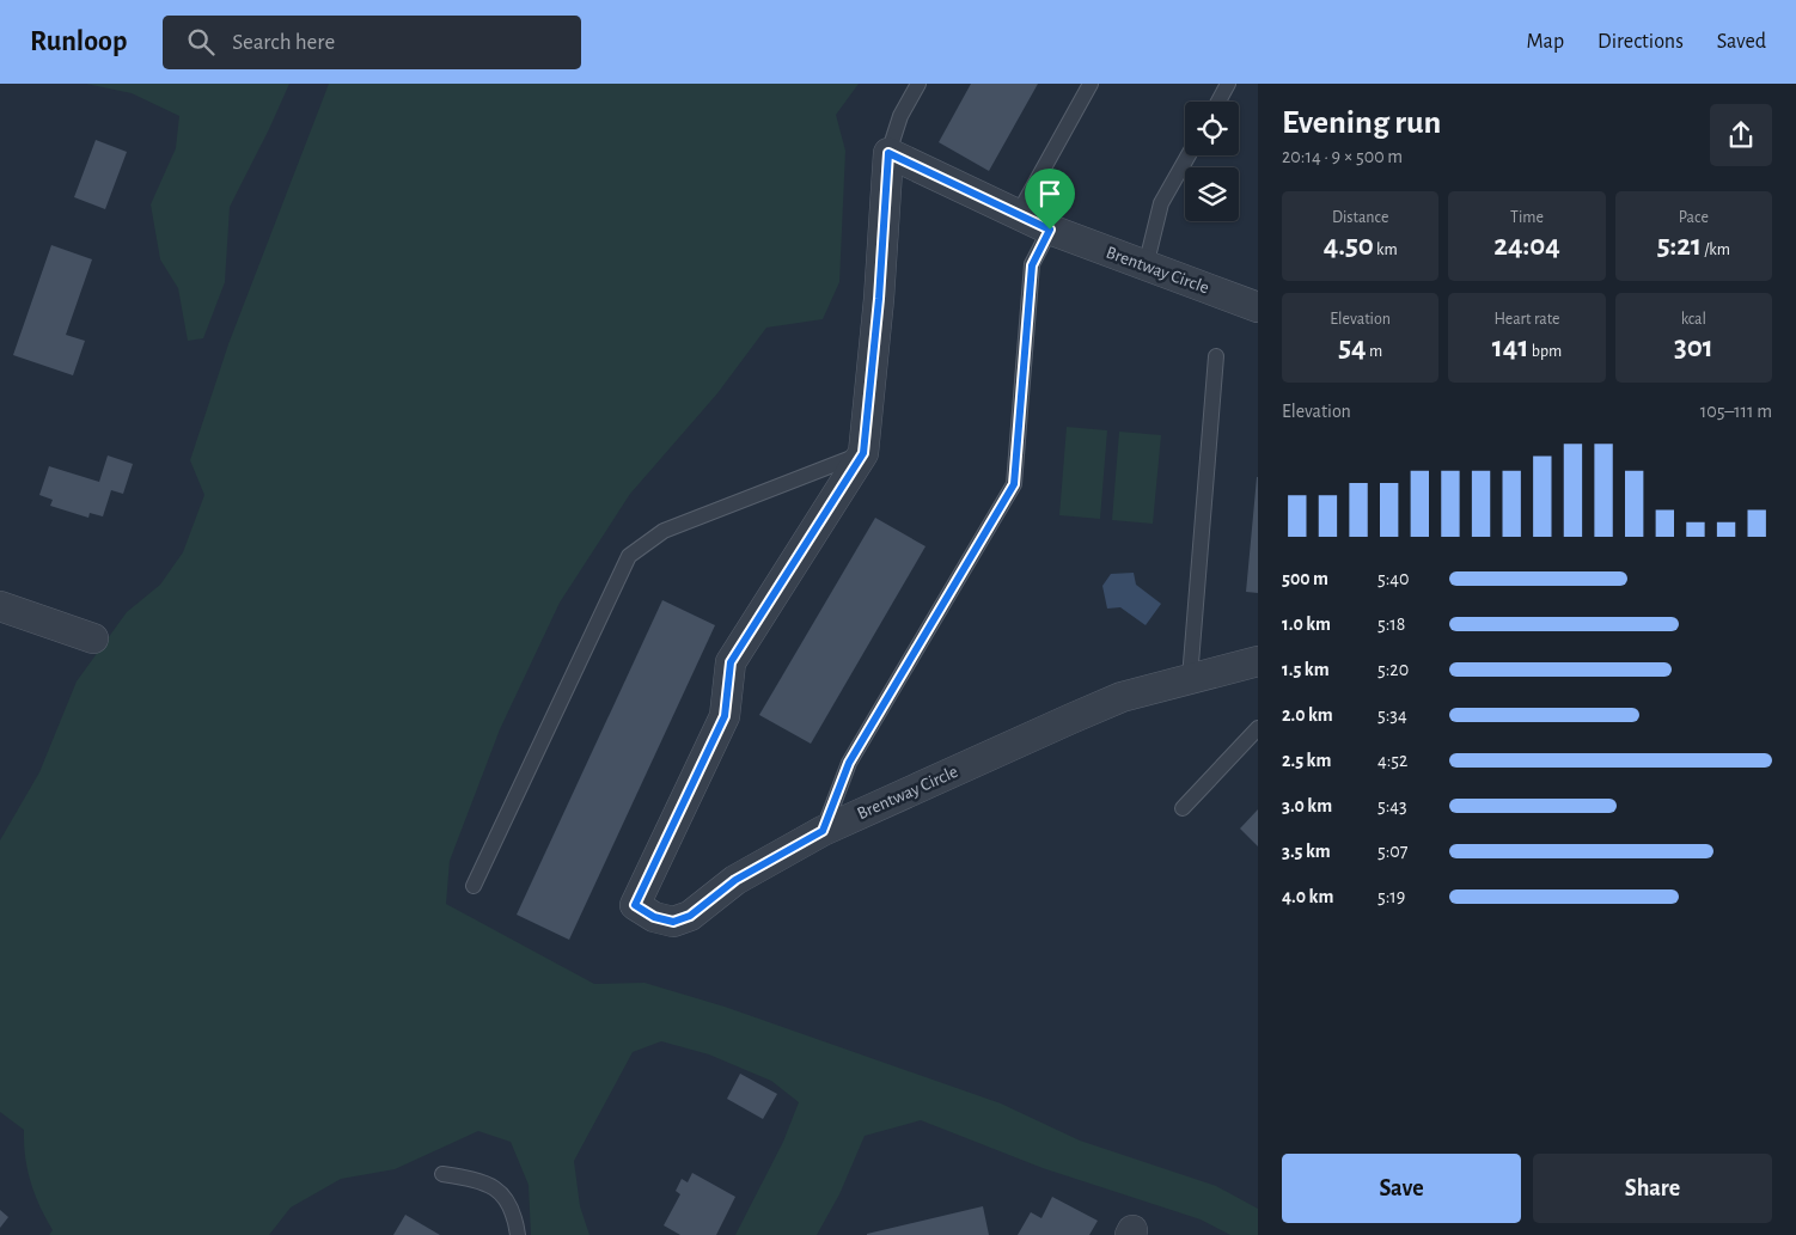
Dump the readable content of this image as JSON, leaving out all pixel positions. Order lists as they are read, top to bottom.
{
  "streets": {
    "street": ["Brentway Circle"]
  },
  "page": {
    "header": "Runloop",
    "search": "Search here",
    "nav": ["Map", "Directions", "Saved"],
    "heading": ["Evening run", "20:14 · 9 × 500 m"],
    "stats": [
      ["Distance", "4.50 km"],
      ["Time", "24:04"],
      ["Pace", "5:21 /km"],
      ["Elevation", "54 m"],
      ["Heart rate", "141 bpm"],
      ["kcal", "301"]
    ],
    "chart": ["Elevation", "105–111 m"],
    "list": [
      {
        "name": "500 m",
        "note": "5:40"
      },
      {
        "name": "1.0 km",
        "note": "5:18"
      },
      {
        "name": "1.5 km",
        "note": "5:20"
      },
      {
        "name": "2.0 km",
        "note": "5:34"
      },
      {
        "name": "2.5 km",
        "note": "4:52"
      },
      {
        "name": "3.0 km",
        "note": "5:43"
      },
      {
        "name": "3.5 km",
        "note": "5:07"
      },
      {
        "name": "4.0 km",
        "note": "5:19"
      }
    ],
    "buttons": ["Save", "Share"]
  }
}
